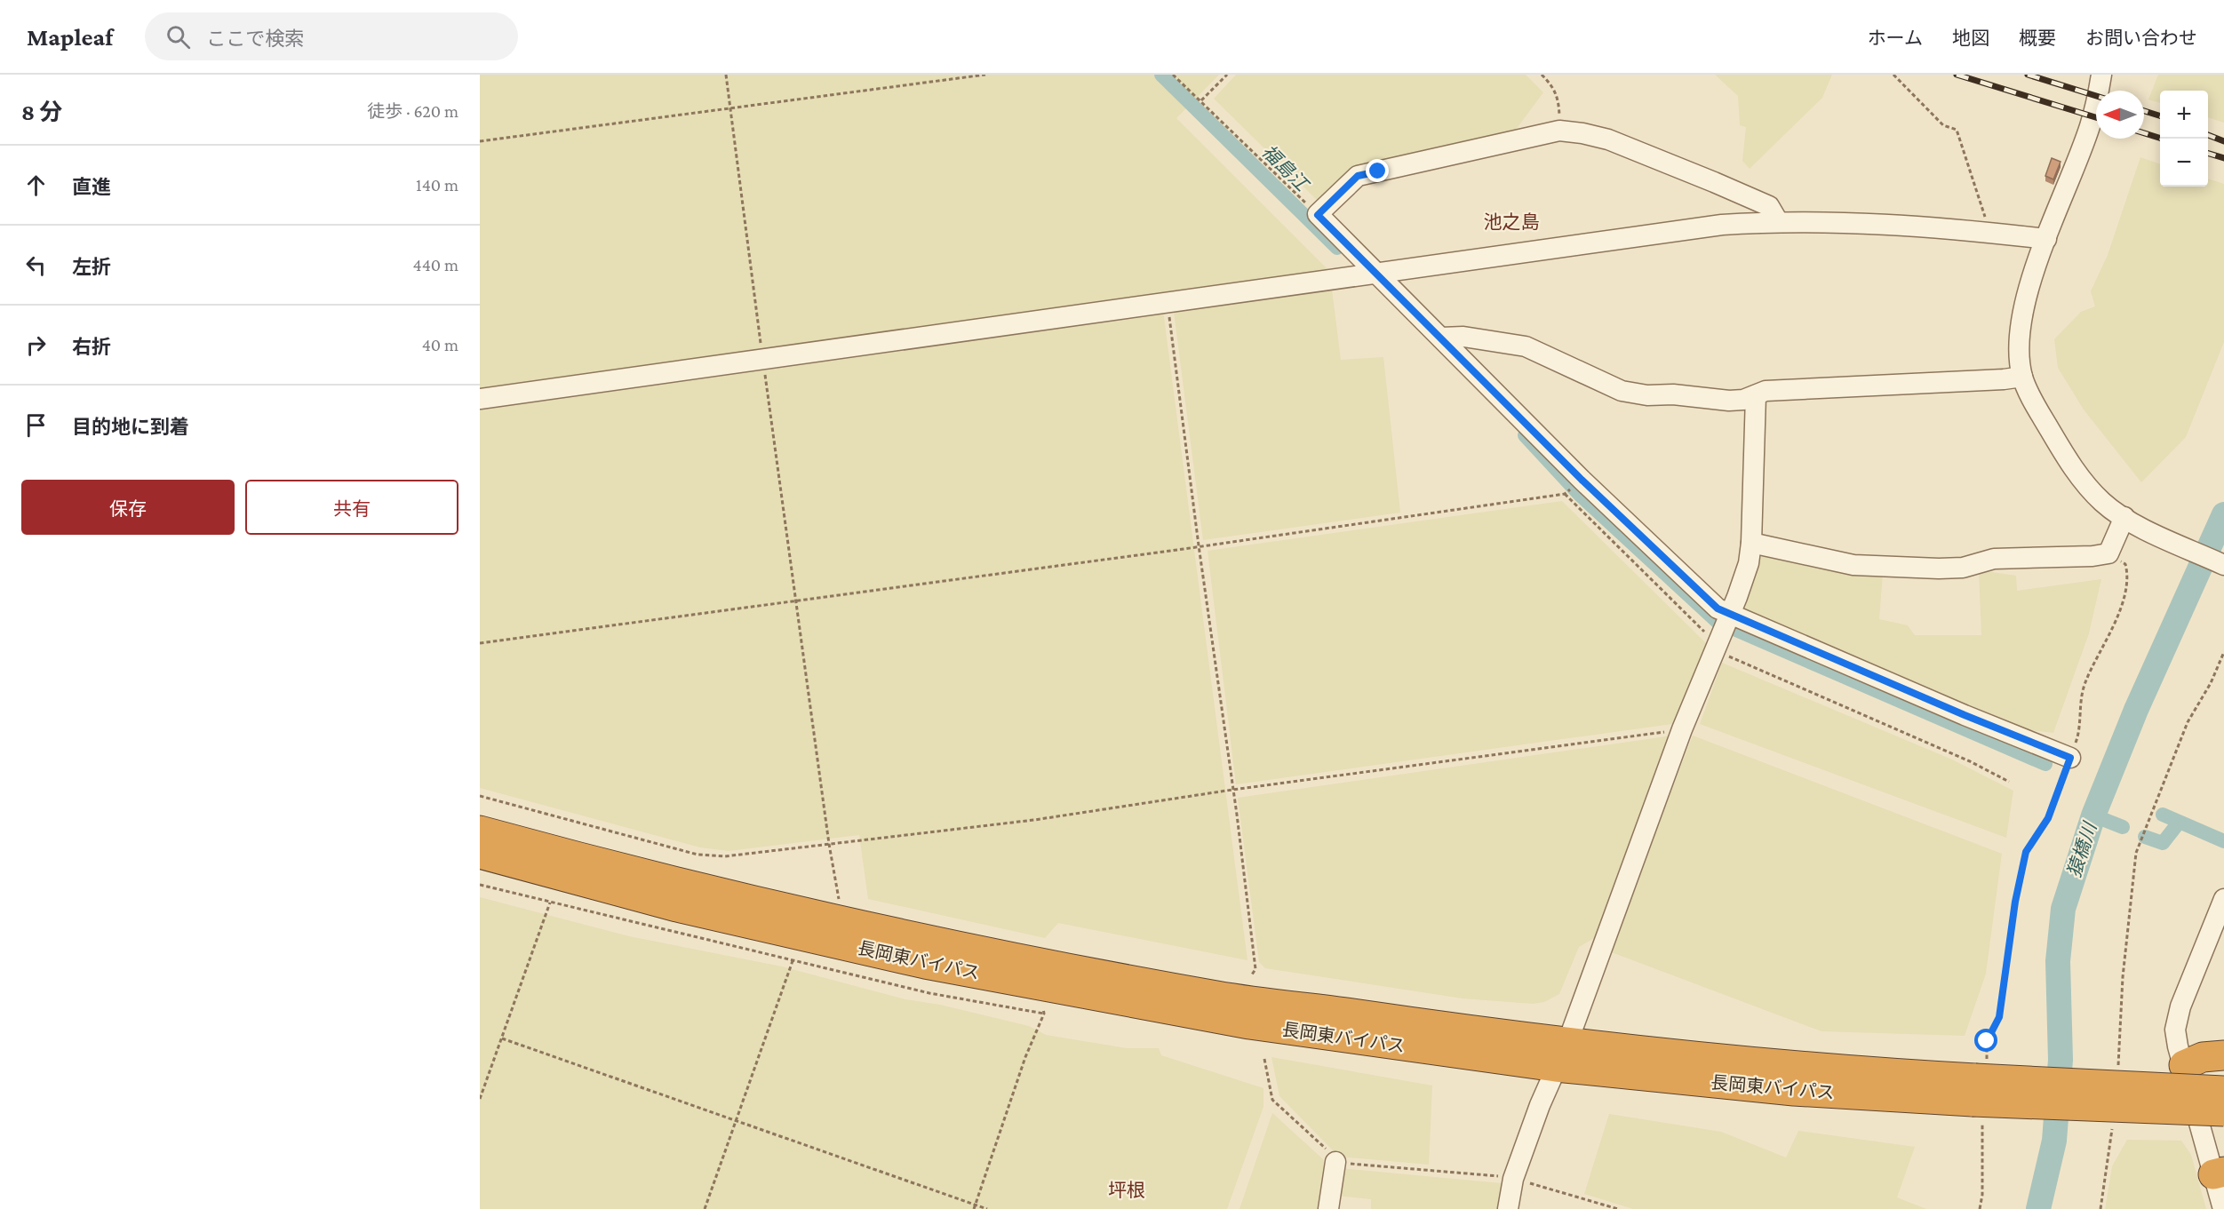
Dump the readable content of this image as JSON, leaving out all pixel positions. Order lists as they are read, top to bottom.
{
  "streets": {
    "highway": ["長岡東バイパス"]
  },
  "districts": ["池之島", "坪根"],
  "water": ["福島江", "猿橋川"],
  "north": "left",
  "page": {
    "header": "Mapleaf",
    "search": "ここで検索",
    "nav": [
      "ホーム",
      "地図",
      "概要",
      "お問い合わせ"
    ],
    "heading": ["8 分", "徒歩 · 620 m"],
    "map_buttons": ["+", "−"],
    "list": [
      ["直進", "140 m"],
      ["左折", "440 m"],
      ["右折", "40 m"],
      "目的地に到着"
    ],
    "buttons": ["保存", "共有"]
  }
}
